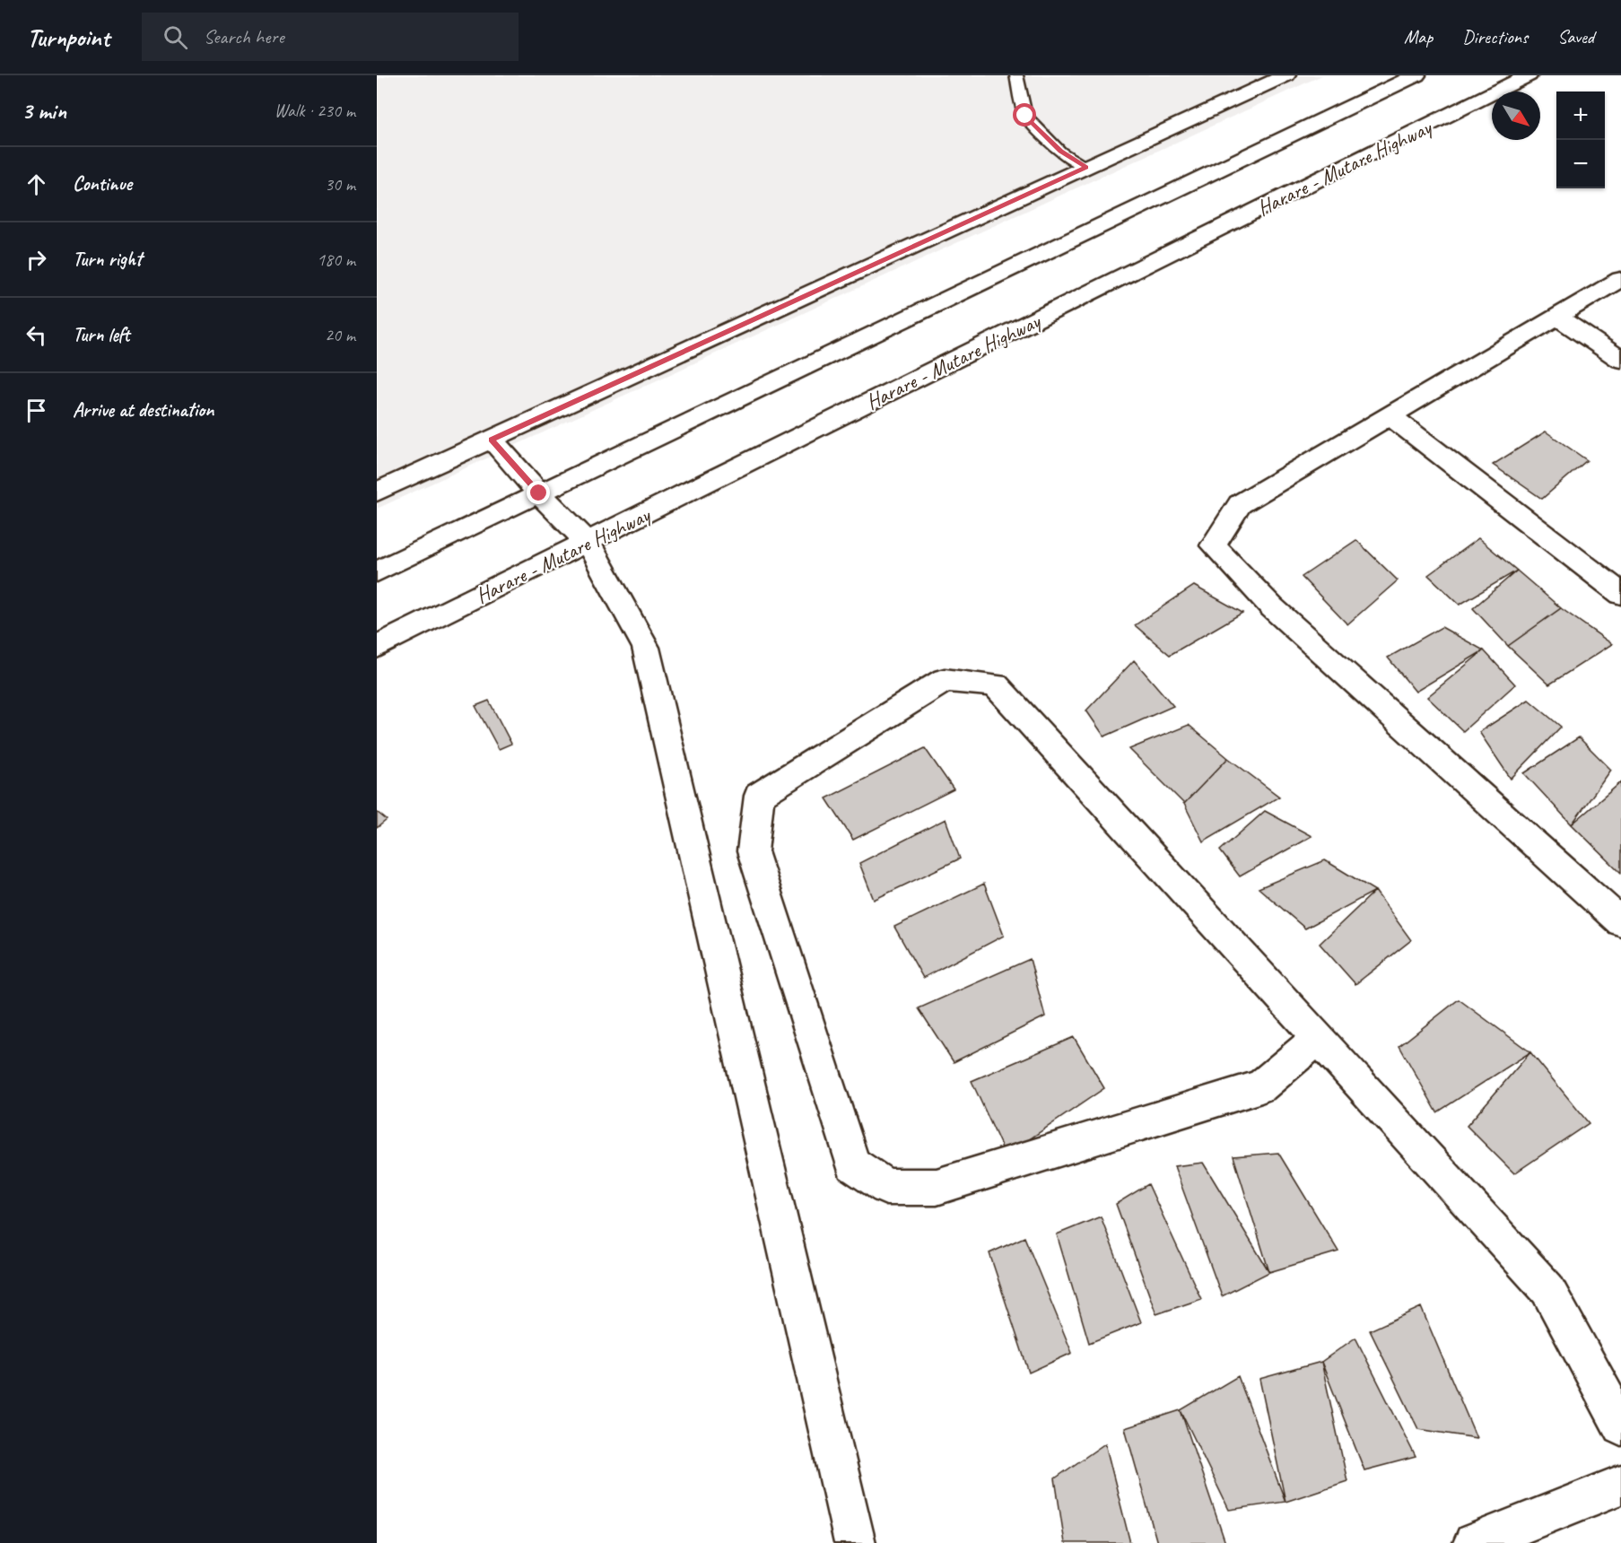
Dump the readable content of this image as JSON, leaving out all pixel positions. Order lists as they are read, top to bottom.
{
  "streets": {
    "main road": ["Harare - Mutare Highway"]
  },
  "north": "bottom right",
  "page": {
    "header": "Turnpoint",
    "search": "Search here",
    "nav": ["Map", "Directions", "Saved"],
    "heading": ["3 min", "Walk · 230 m"],
    "map_buttons": ["+", "−"],
    "list": [
      ["Continue", "30 m"],
      ["Turn right", "180 m"],
      ["Turn left", "20 m"],
      "Arrive at destination"
    ]
  }
}
